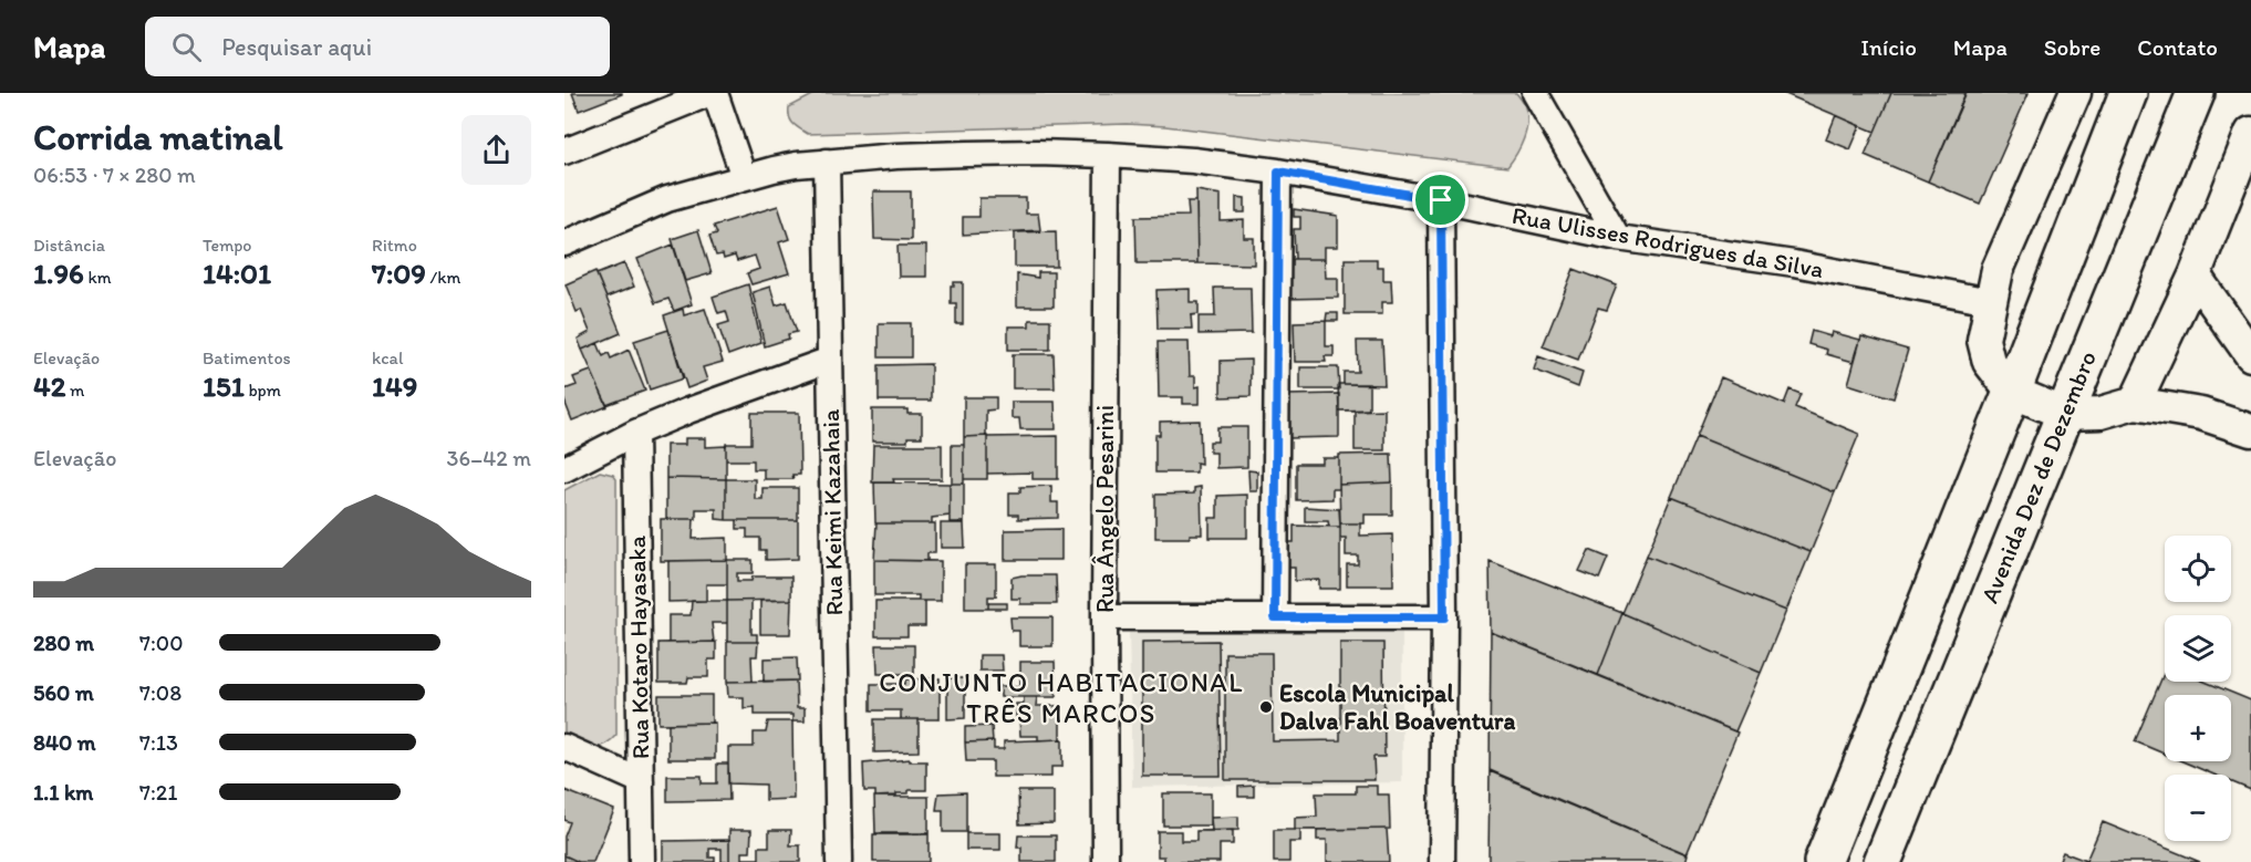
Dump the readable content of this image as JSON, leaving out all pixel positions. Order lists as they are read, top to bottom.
{
  "streets": {
    "highway": ["Avenida Dez de Dezembro"],
    "street": [
      "Rua Ulisses Rodrigues da Silva",
      "Rua Ângelo Pesarini",
      "Rua Keimi Kazahaia",
      "Rua Kotaro Hayasaka"
    ]
  },
  "crossings": [
    ["Rua Ulisses Rodrigues da Silva", "Rua Ângelo Pesarini"],
    ["Rua Ulisses Rodrigues da Silva", "Rua Keimi Kazahaia"]
  ],
  "districts": ["CONJUNTO HABITACIONAL TRÊS MARCOS"],
  "places": ["Escola Municipal Dalva Fahl Boaventura"],
  "page": {
    "header": "Mapa",
    "search": "Pesquisar aqui",
    "nav": [
      "Início",
      "Mapa",
      "Sobre",
      "Contato"
    ],
    "heading": ["Corrida matinal", "06:53 · 7 × 280 m"],
    "stats": [
      ["Distância", "1.96 km"],
      ["Tempo", "14:01"],
      ["Ritmo", "7:09 /km"],
      ["Elevação", "42 m"],
      ["Batimentos", "151 bpm"],
      ["kcal", "149"]
    ],
    "chart": ["Elevação", "36–42 m"],
    "map_buttons": ["+", "−"],
    "list": [
      {
        "name": "280 m",
        "note": "7:00"
      },
      {
        "name": "560 m",
        "note": "7:08"
      },
      {
        "name": "840 m",
        "note": "7:13"
      },
      {
        "name": "1.1 km",
        "note": "7:21"
      }
    ]
  }
}
